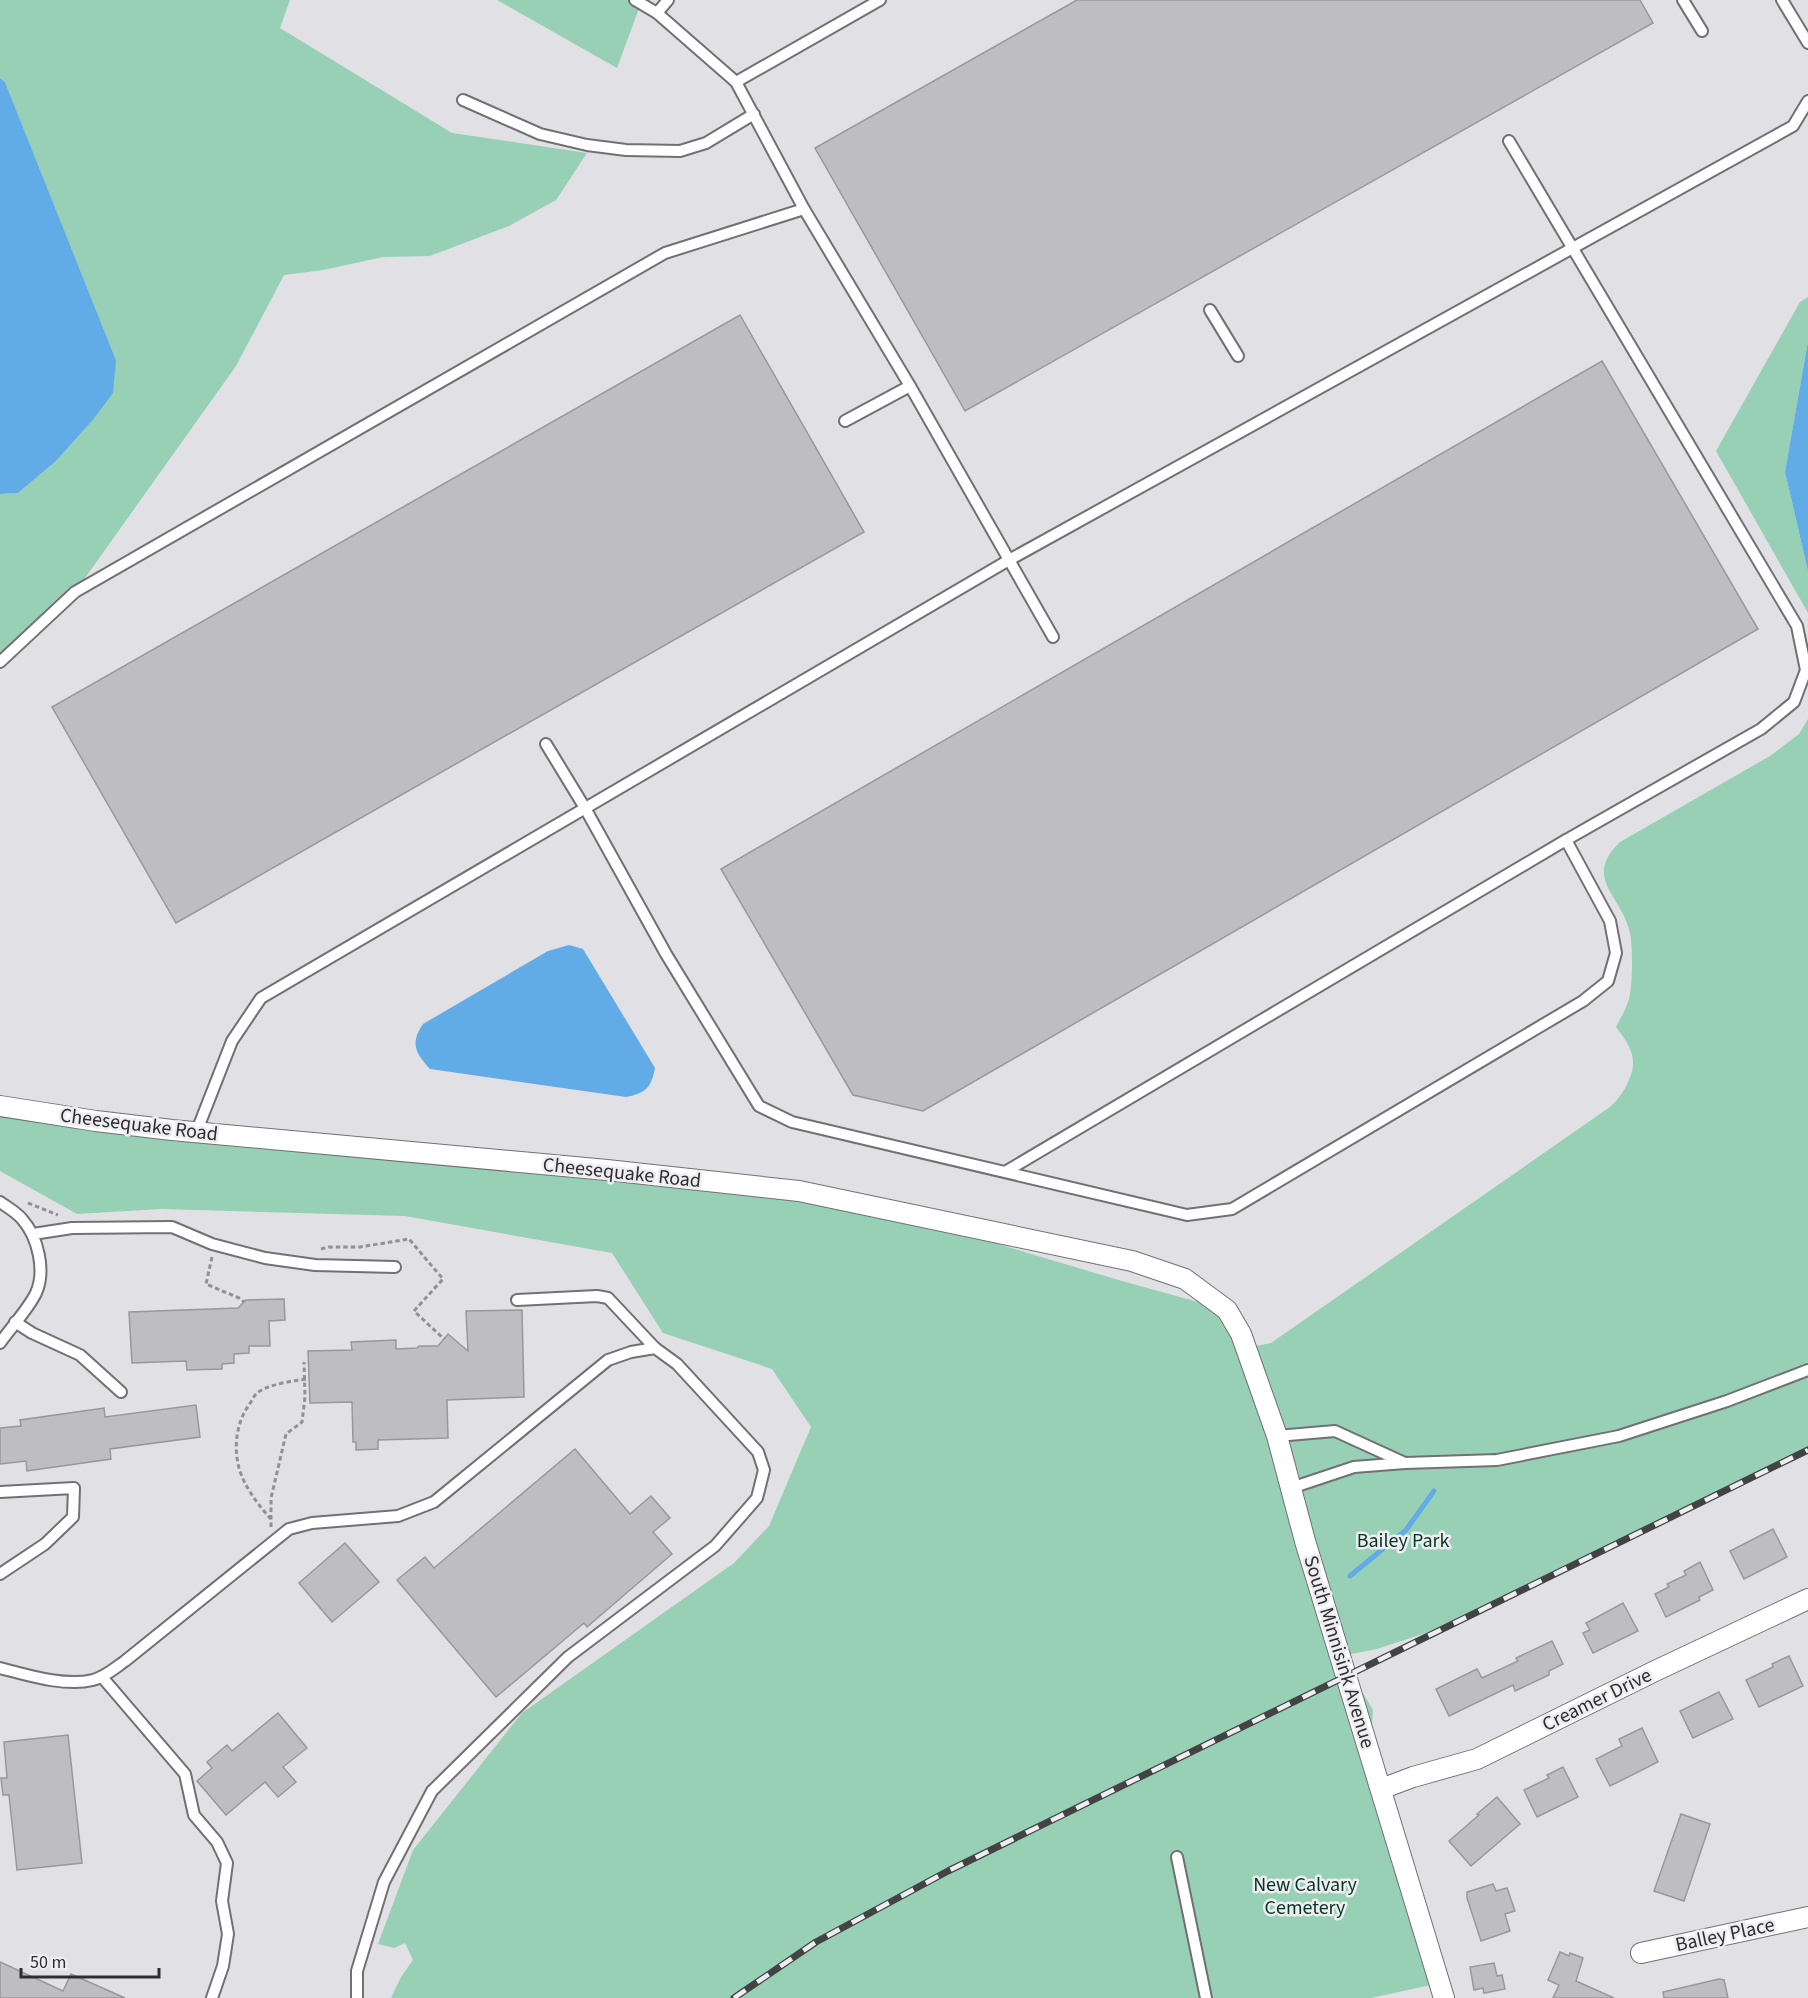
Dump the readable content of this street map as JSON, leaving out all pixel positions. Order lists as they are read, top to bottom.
{
  "streets": {
    "street": [
      "Cheesequake Road",
      "South Minnisink Avenue",
      "Creamer Drive",
      "Balley Place"
    ]
  },
  "crossings": [
    ["Cheesequake Road", "South Minnisink Avenue"],
    ["South Minnisink Avenue", "Creamer Drive"]
  ],
  "parks": ["Bailey Park", "New Calvary Cemetery"],
  "scale_bar": "50 m"
}
